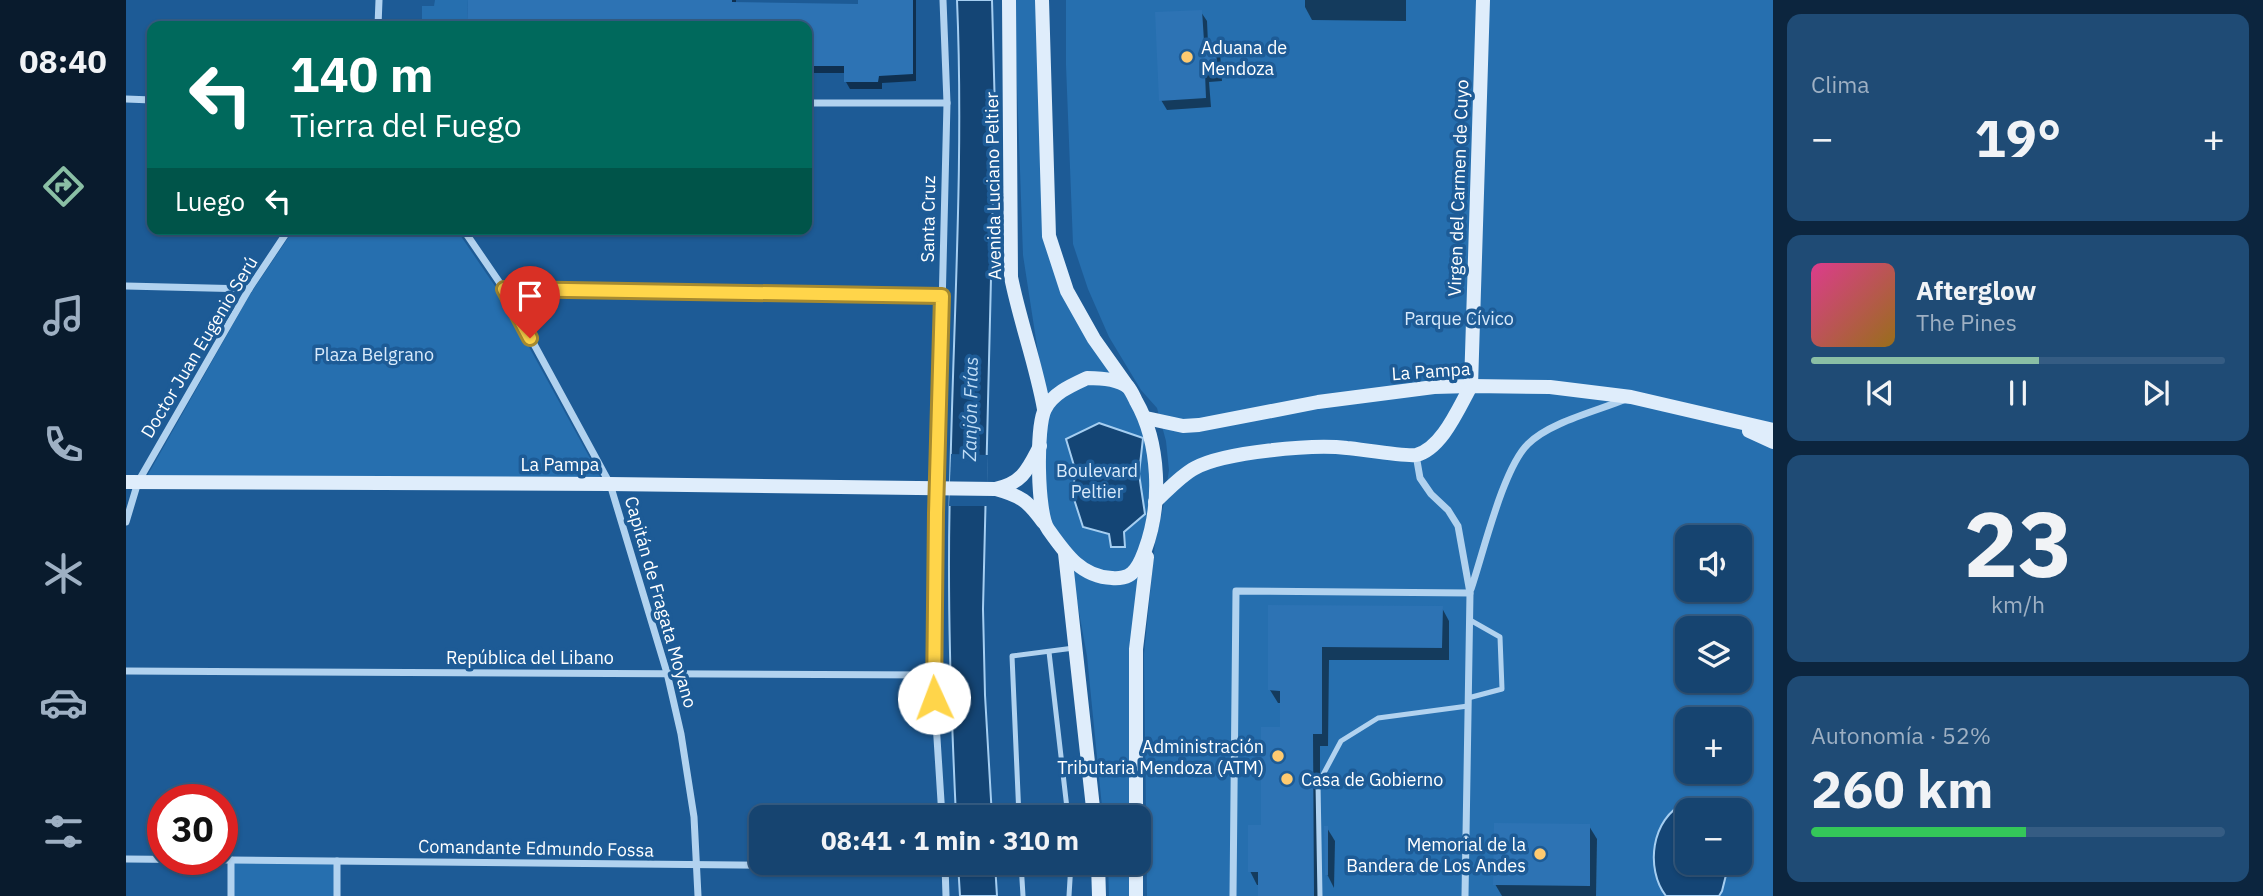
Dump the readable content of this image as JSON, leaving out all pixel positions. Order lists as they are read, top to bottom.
{
  "streets": {
    "street": [
      "Avenida Luciano Peltier",
      "Virgen del Carmen de Cuyo",
      "Santa Cruz",
      "Doctor Juan Eugenio Serú",
      "La Pampa",
      "Capitán de Fragata Moyano",
      "República del Libano",
      "Comandante Edmundo Fossa"
    ]
  },
  "crossings": [
    ["Avenida Luciano Peltier", "La Pampa"],
    ["Virgen del Carmen de Cuyo", "La Pampa"],
    ["Santa Cruz", "La Pampa"],
    ["Santa Cruz", "República del Libano"],
    ["Doctor Juan Eugenio Serú", "La Pampa"],
    ["La Pampa", "Capitán de Fragata Moyano"],
    ["Capitán de Fragata Moyano", "República del Libano"],
    ["Capitán de Fragata Moyano", "Comandante Edmundo Fossa"]
  ],
  "water": ["Zanjón Frías"],
  "parks": ["Parque Cívico", "Plaza Belgrano", "Boulevard Peltier"],
  "places": [
    "Aduana de Mendoza",
    "Administración Tributaria Mendoza (ATM)",
    "Casa de Gobierno",
    "Memorial de la Bandera de Los Andes"
  ],
  "page": {
    "tabs": "08:40",
    "tile": [
      "Clima",
      ["23", "km/h"],
      ["Autonomía · 52%", "260 km"]
    ],
    "turn": ["140 m", "Tierra del Fuego"],
    "heat": ["−", "19°", "+"],
    "then": "Luego",
    "song": ["Afterglow", "The Pines"],
    "map_buttons": ["+", "−"],
    "limit": "30",
    "trip": "08:41 · 1 min · 310 m"
  }
}
